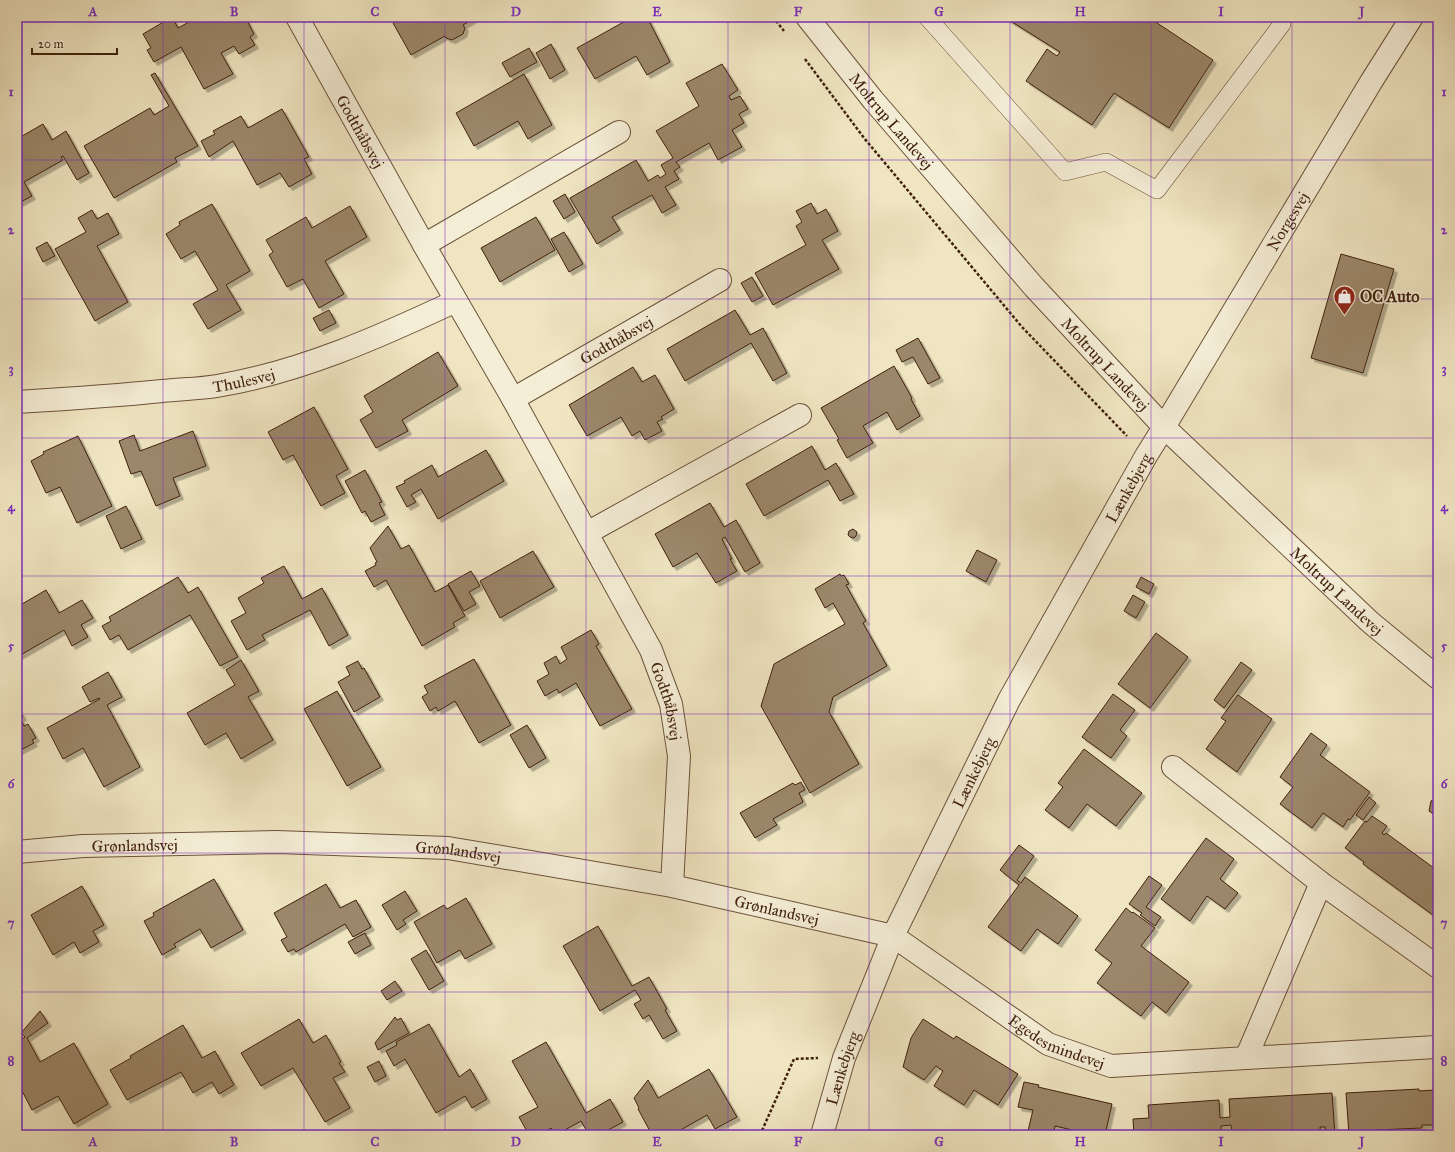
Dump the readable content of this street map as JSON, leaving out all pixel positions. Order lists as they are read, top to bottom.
{
  "streets": {
    "street": [
      "Moltrup Landevej",
      "Godthåbsvej",
      "Norgesvej",
      "Thulesvej",
      "Lænkebjerg",
      "Grønlandsvej",
      "Egedesmindevej"
    ]
  },
  "crossings": [
    ["Moltrup Landevej", "Norgesvej"],
    ["Moltrup Landevej", "Lænkebjerg"],
    ["Godthåbsvej", "Thulesvej"],
    ["Godthåbsvej", "Grønlandsvej"],
    ["Norgesvej", "Lænkebjerg"],
    ["Lænkebjerg", "Grønlandsvej"],
    ["Lænkebjerg", "Egedesmindevej"],
    ["Grønlandsvej", "Egedesmindevej"]
  ],
  "places": {
    "shop": ["OC Auto"]
  },
  "scale_bar": "20 m",
  "grid": {
    "columns": [
      "A",
      "B",
      "C",
      "D",
      "E",
      "F",
      "G",
      "H",
      "I",
      "J"
    ],
    "rows": [
      "1",
      "2",
      "3",
      "4",
      "5",
      "6",
      "7",
      "8"
    ]
  }
}
